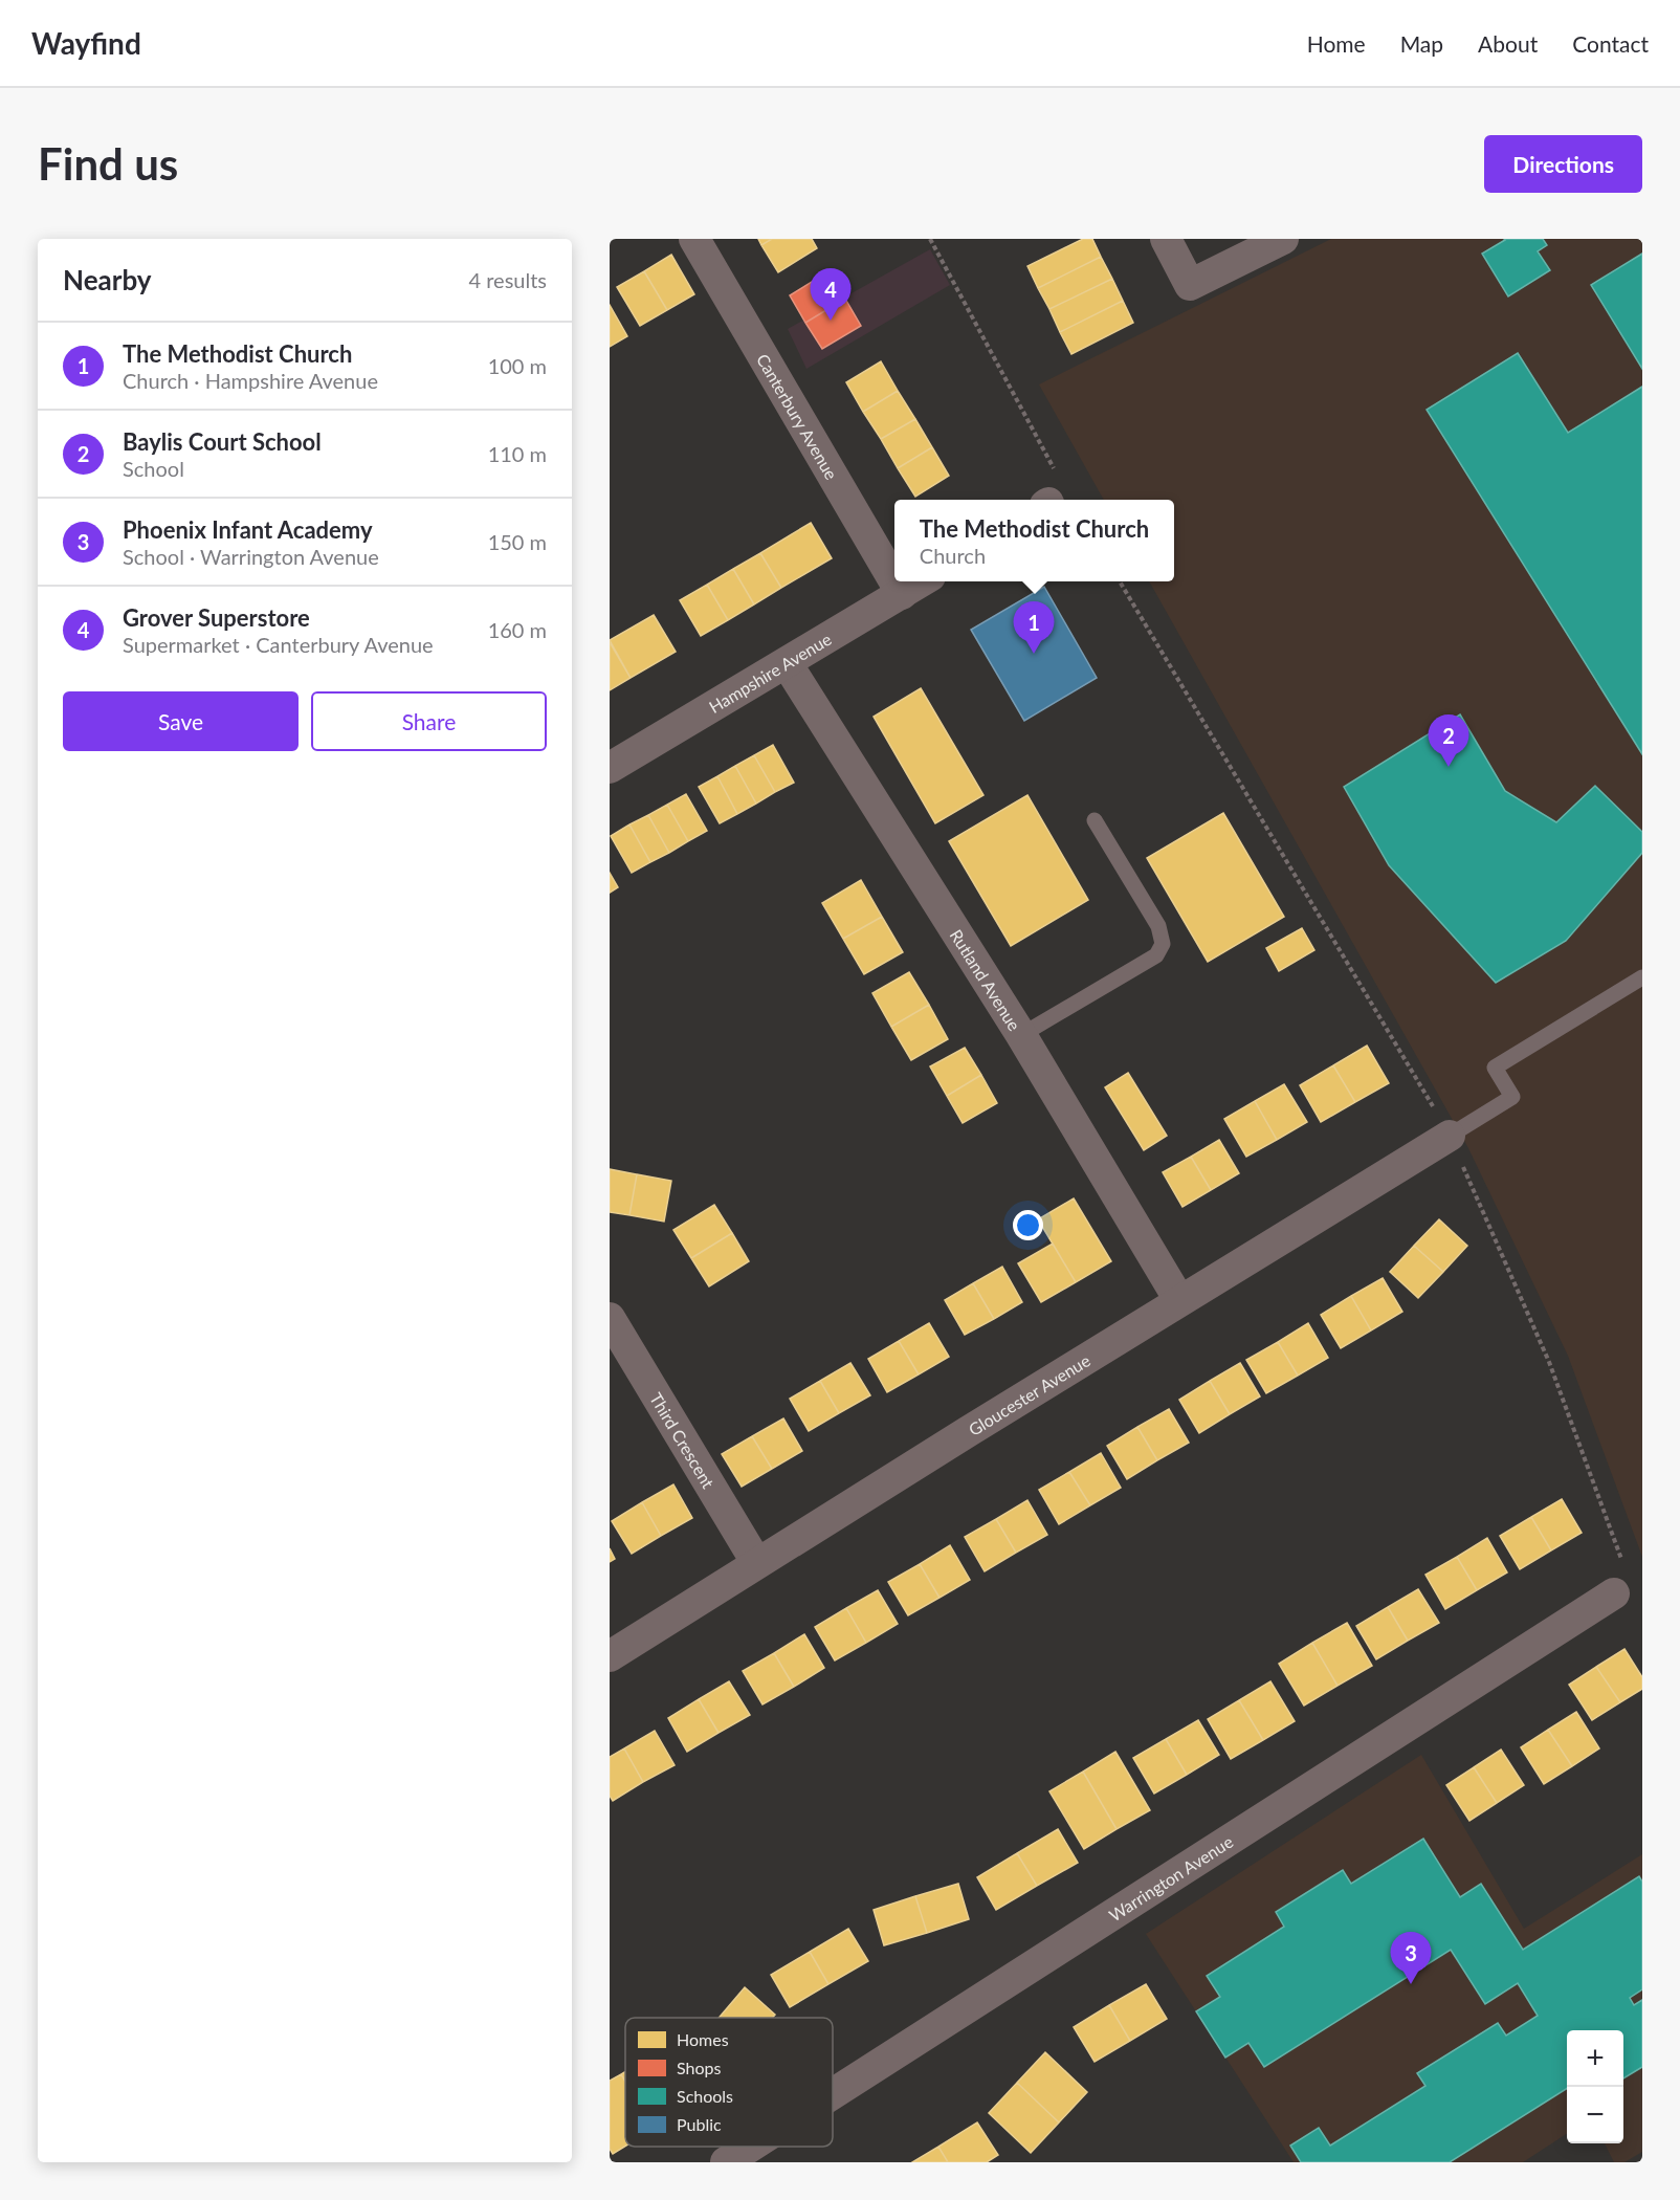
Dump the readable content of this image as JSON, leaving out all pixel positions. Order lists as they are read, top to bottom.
{
  "streets": {
    "street": [
      "Canterbury Avenue",
      "Hampshire Avenue",
      "Rutland Avenue",
      "Gloucester Avenue",
      "Third Crescent",
      "Warrington Avenue"
    ]
  },
  "crossings": [
    ["Canterbury Avenue", "Hampshire Avenue"],
    ["Hampshire Avenue", "Rutland Avenue"],
    ["Rutland Avenue", "Gloucester Avenue"],
    ["Gloucester Avenue", "Third Crescent"]
  ],
  "legend": [
    "Homes",
    "Shops",
    "Schools",
    "Public"
  ],
  "page": {
    "header": "Wayfind",
    "nav": [
      "Home",
      "Map",
      "About",
      "Contact"
    ],
    "buttons": [
      "Directions",
      ["Save", "Share"]
    ],
    "title": "Find us",
    "heading": ["Nearby", "4 results"],
    "pins": [
      "4",
      "1",
      "2",
      "3"
    ],
    "list": [
      {
        "mark": "1",
        "name": "The Methodist Church",
        "note": "Church · Hampshire Avenue",
        "value": "100 m"
      },
      {
        "mark": "2",
        "name": "Baylis Court School",
        "note": "School",
        "value": "110 m"
      },
      {
        "mark": "3",
        "name": "Phoenix Infant Academy",
        "note": "School · Warrington Avenue",
        "value": "150 m"
      },
      {
        "mark": "4",
        "name": "Grover Superstore",
        "note": "Supermarket · Canterbury Avenue",
        "value": "160 m"
      }
    ],
    "popup": ["The Methodist Church", "Church"],
    "map_buttons": ["+", "−"]
  }
}
